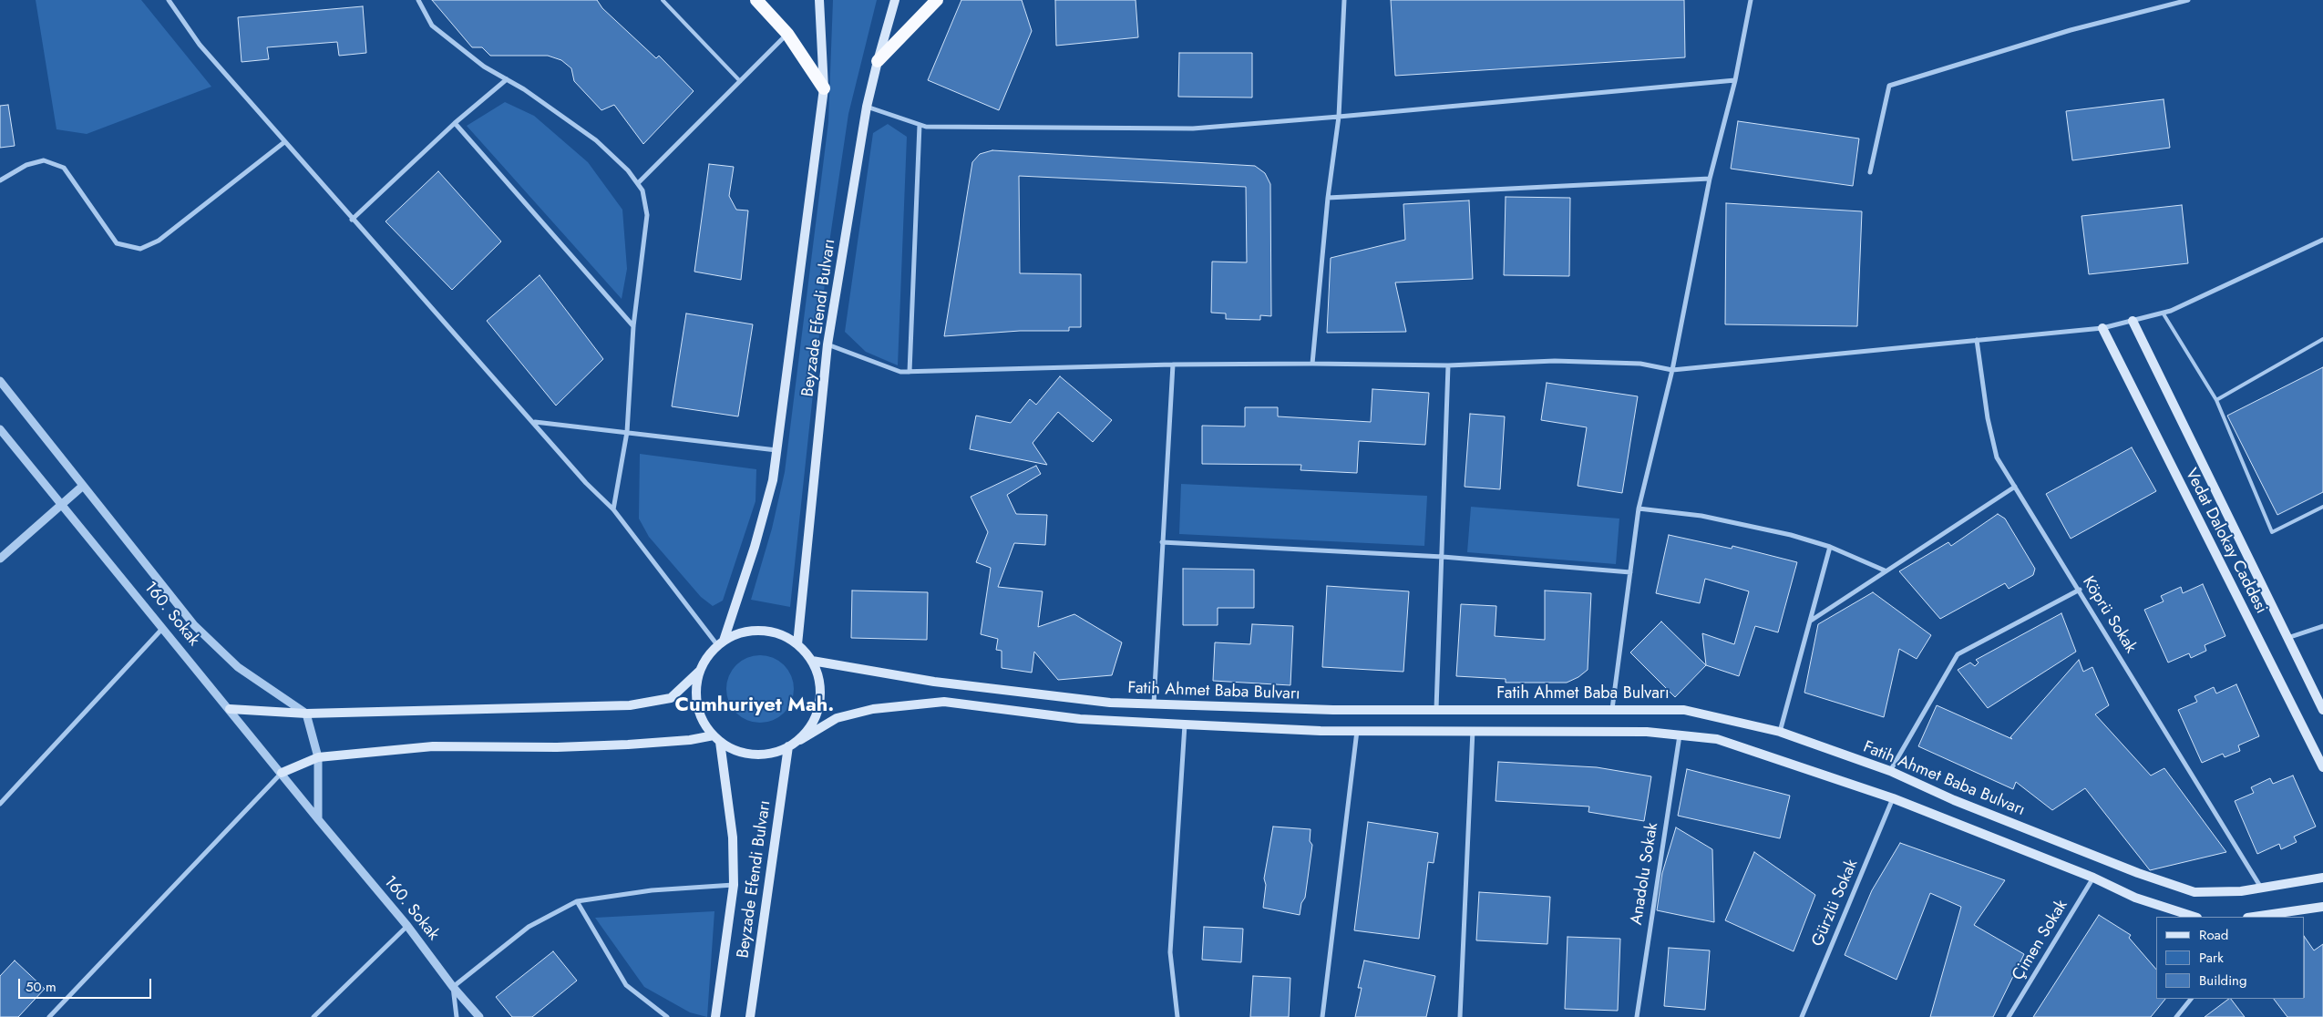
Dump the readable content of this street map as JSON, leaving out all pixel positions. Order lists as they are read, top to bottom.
{
  "streets": {
    "main road": ["Beyzade Efendi Bulvarı", "Vedat Dalokay Caddesi", "Fatih Ahmet Baba Bulvarı"],
    "street": [
      "160. Sokak",
      "Köprü Sokak",
      "Anadolu Sokak",
      "Gürzlü Sokak",
      "Çimen Sokak"
    ]
  },
  "crossings": [
    ["Beyzade Efendi Bulvarı", "Fatih Ahmet Baba Bulvarı"],
    ["Köprü Sokak", "Fatih Ahmet Baba Bulvarı"],
    ["Fatih Ahmet Baba Bulvarı", "Anadolu Sokak"],
    ["Fatih Ahmet Baba Bulvarı", "Gürzlü Sokak"],
    ["Fatih Ahmet Baba Bulvarı", "Çimen Sokak"]
  ],
  "districts": ["Cumhuriyet Mah."],
  "legend": ["Road", "Park", "Building"],
  "scale_bar": "50 m"
}
